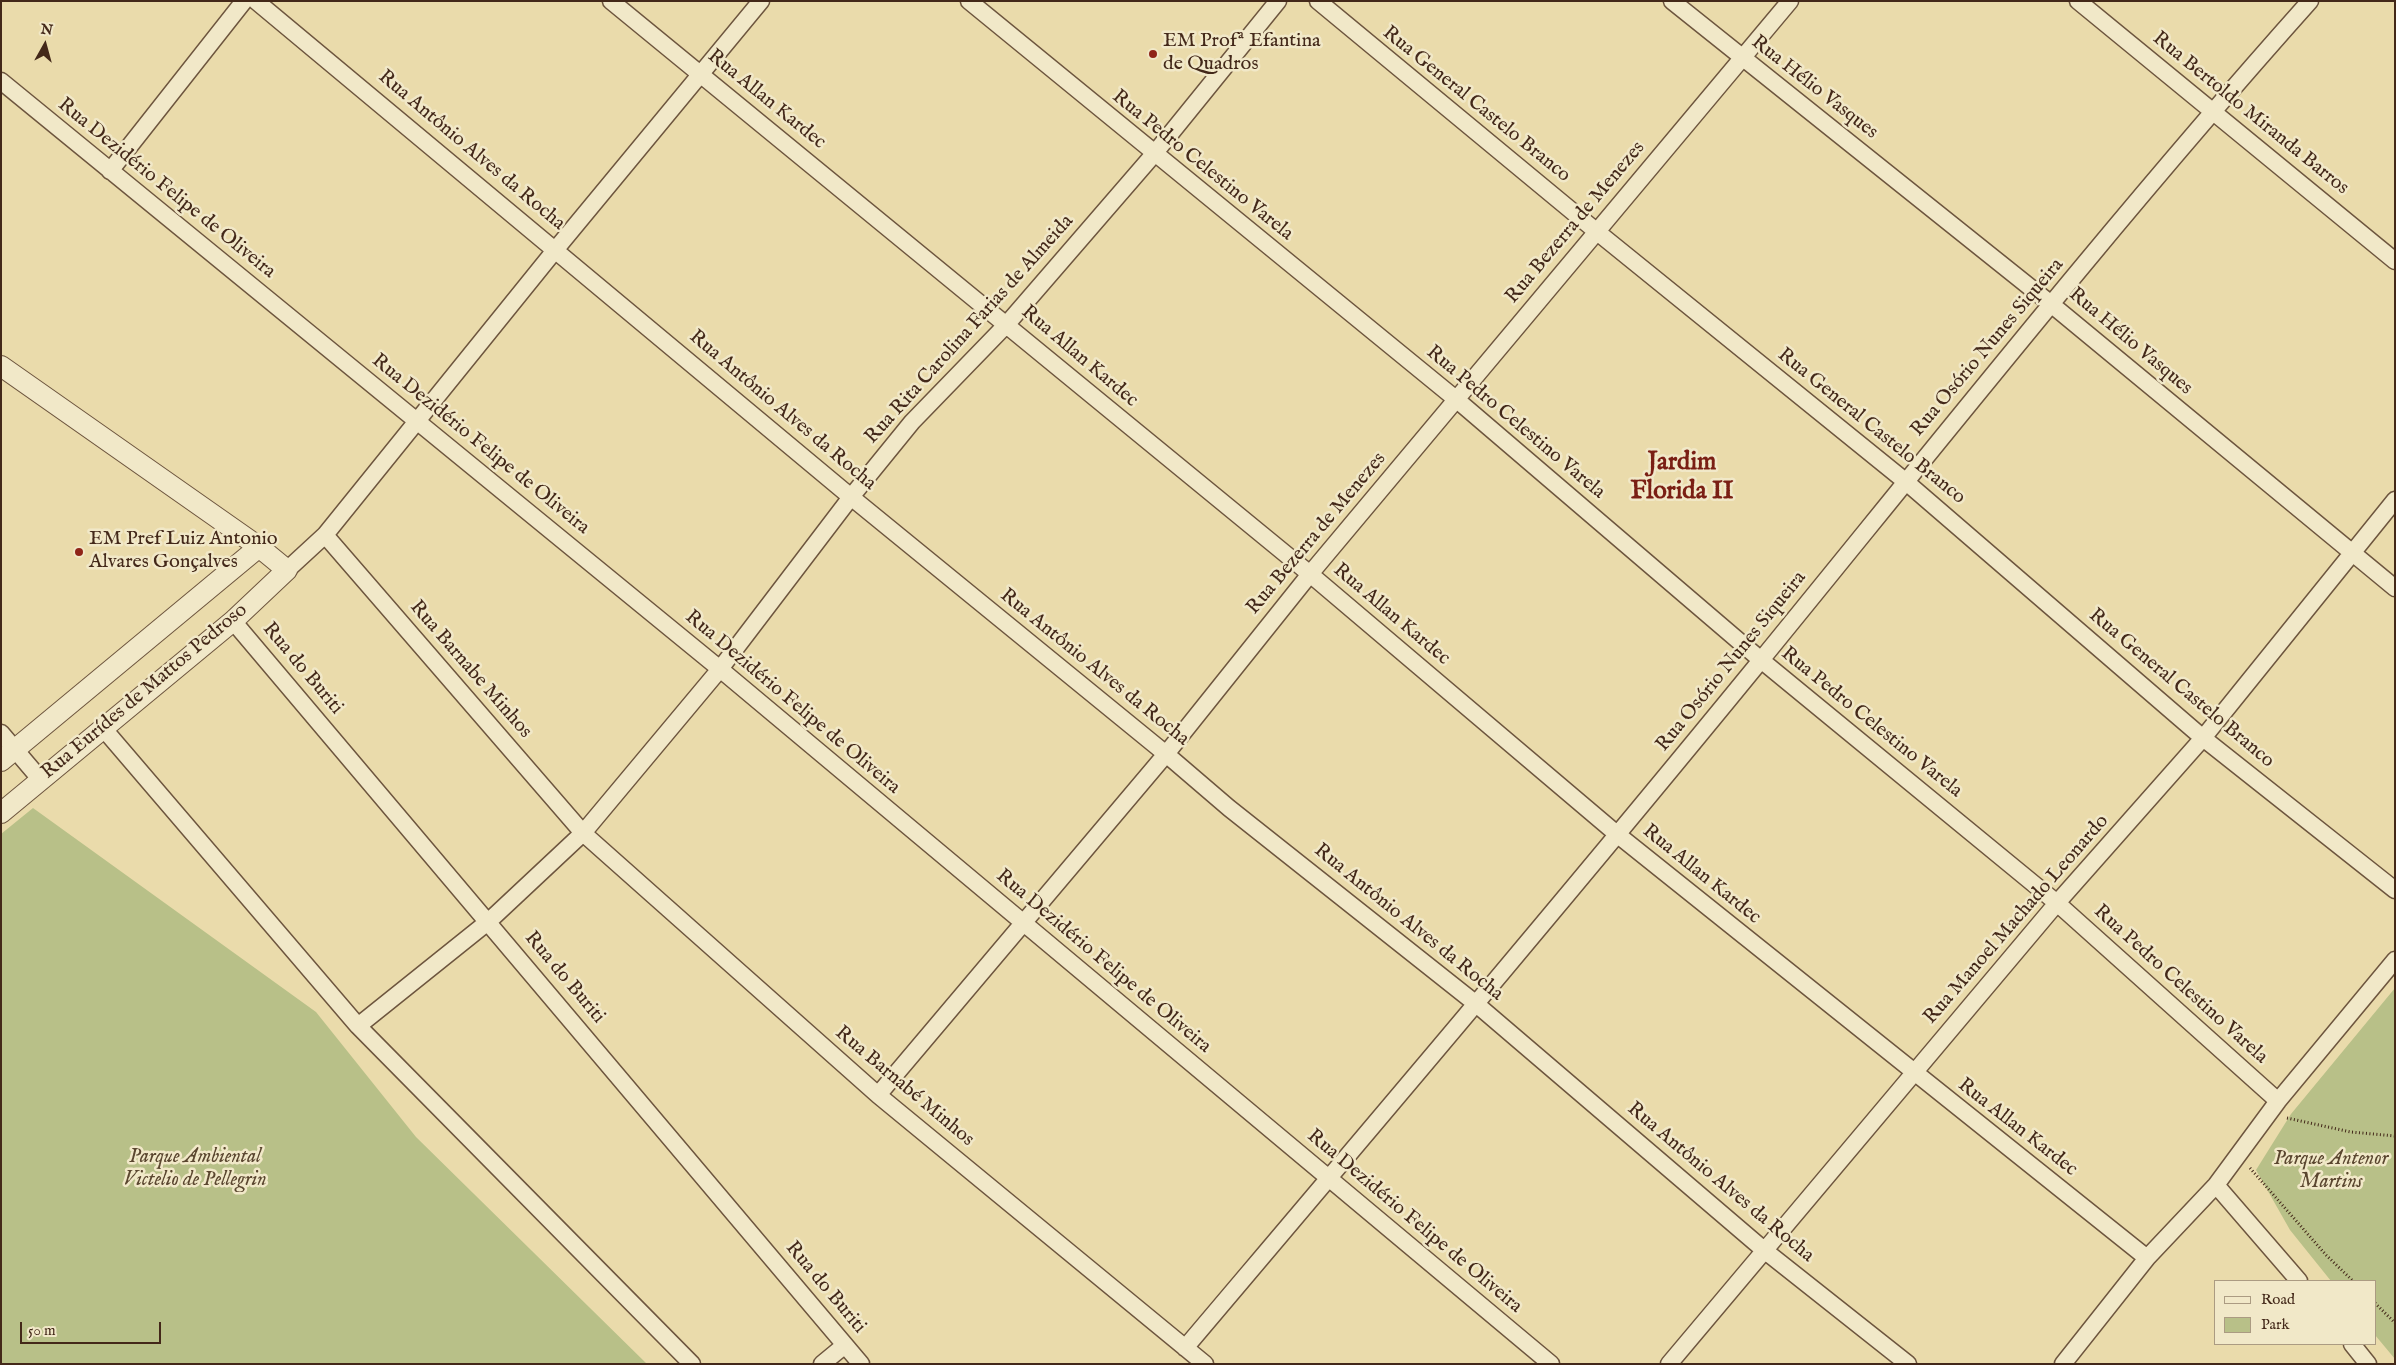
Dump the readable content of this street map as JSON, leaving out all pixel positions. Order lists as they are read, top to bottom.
{
  "streets": {
    "street": [
      "Rua Hélio Vasques",
      "Rua Allan Kardec",
      "Rua General Castelo Branco",
      "Rua Bertoldo Miranda Barros",
      "Rua Antônio Alves da Rocha",
      "Rua Pedro Celestino Varela",
      "Rua Dezidério Felipe de Oliveira",
      "Rua Bezerra de Menezes",
      "Rua Rita Carolina Farias de Almeida",
      "Rua Osório Nunes Siqueira",
      "Rua do Buriti",
      "Rua Barnabe Minhos",
      "Rua Eurídes de Mattos Pedroso",
      "Rua Manoel Machado Leonardo",
      "Rua Barnabé Minhos"
    ]
  },
  "crossings": [
    ["Rua Hélio Vasques", "Rua Bezerra de Menezes"],
    ["Rua Hélio Vasques", "Rua Osório Nunes Siqueira"],
    ["Rua Hélio Vasques", "Rua Manoel Machado Leonardo"],
    ["Rua Allan Kardec", "Rua Bezerra de Menezes"],
    ["Rua Allan Kardec", "Rua Rita Carolina Farias de Almeida"],
    ["Rua Allan Kardec", "Rua Osório Nunes Siqueira"],
    ["Rua Allan Kardec", "Rua Manoel Machado Leonardo"],
    ["Rua General Castelo Branco", "Rua Bezerra de Menezes"],
    ["Rua General Castelo Branco", "Rua Osório Nunes Siqueira"],
    ["Rua General Castelo Branco", "Rua Manoel Machado Leonardo"],
    ["Rua Bertoldo Miranda Barros", "Rua Osório Nunes Siqueira"],
    ["Rua Antônio Alves da Rocha", "Rua Bezerra de Menezes"],
    ["Rua Antônio Alves da Rocha", "Rua Rita Carolina Farias de Almeida"],
    ["Rua Antônio Alves da Rocha", "Rua Osório Nunes Siqueira"],
    ["Rua Antônio Alves da Rocha", "Rua Manoel Machado Leonardo"],
    ["Rua Pedro Celestino Varela", "Rua Bezerra de Menezes"],
    ["Rua Pedro Celestino Varela", "Rua Rita Carolina Farias de Almeida"],
    ["Rua Pedro Celestino Varela", "Rua Osório Nunes Siqueira"],
    ["Rua Pedro Celestino Varela", "Rua Manoel Machado Leonardo"],
    ["Rua Dezidério Felipe de Oliveira", "Rua Bezerra de Menezes"],
    ["Rua Dezidério Felipe de Oliveira", "Rua Rita Carolina Farias de Almeida"],
    ["Rua Dezidério Felipe de Oliveira", "Rua Osório Nunes Siqueira"],
    ["Rua Bezerra de Menezes", "Rua Barnabé Minhos"],
    ["Rua Rita Carolina Farias de Almeida", "Rua do Buriti"],
    ["Rua Rita Carolina Farias de Almeida", "Rua Barnabe Minhos"],
    ["Rua Rita Carolina Farias de Almeida", "Rua Barnabé Minhos"],
    ["Rua Osório Nunes Siqueira", "Rua Barnabé Minhos"],
    ["Rua do Buriti", "Rua Eurídes de Mattos Pedroso"],
    ["Rua Barnabe Minhos", "Rua Barnabé Minhos"]
  ],
  "districts": ["Jardim Florida II"],
  "parks": ["Parque Ambiental Victelio de Pellegrin", "Parque Antenor Martins"],
  "places": ["EM Profª Efantina de Quadros", "EM Pref Luiz Antonio Alvares Gonçalves"],
  "legend": ["Road", "Park"],
  "scale_bar": "50 m",
  "north": "top"
}
